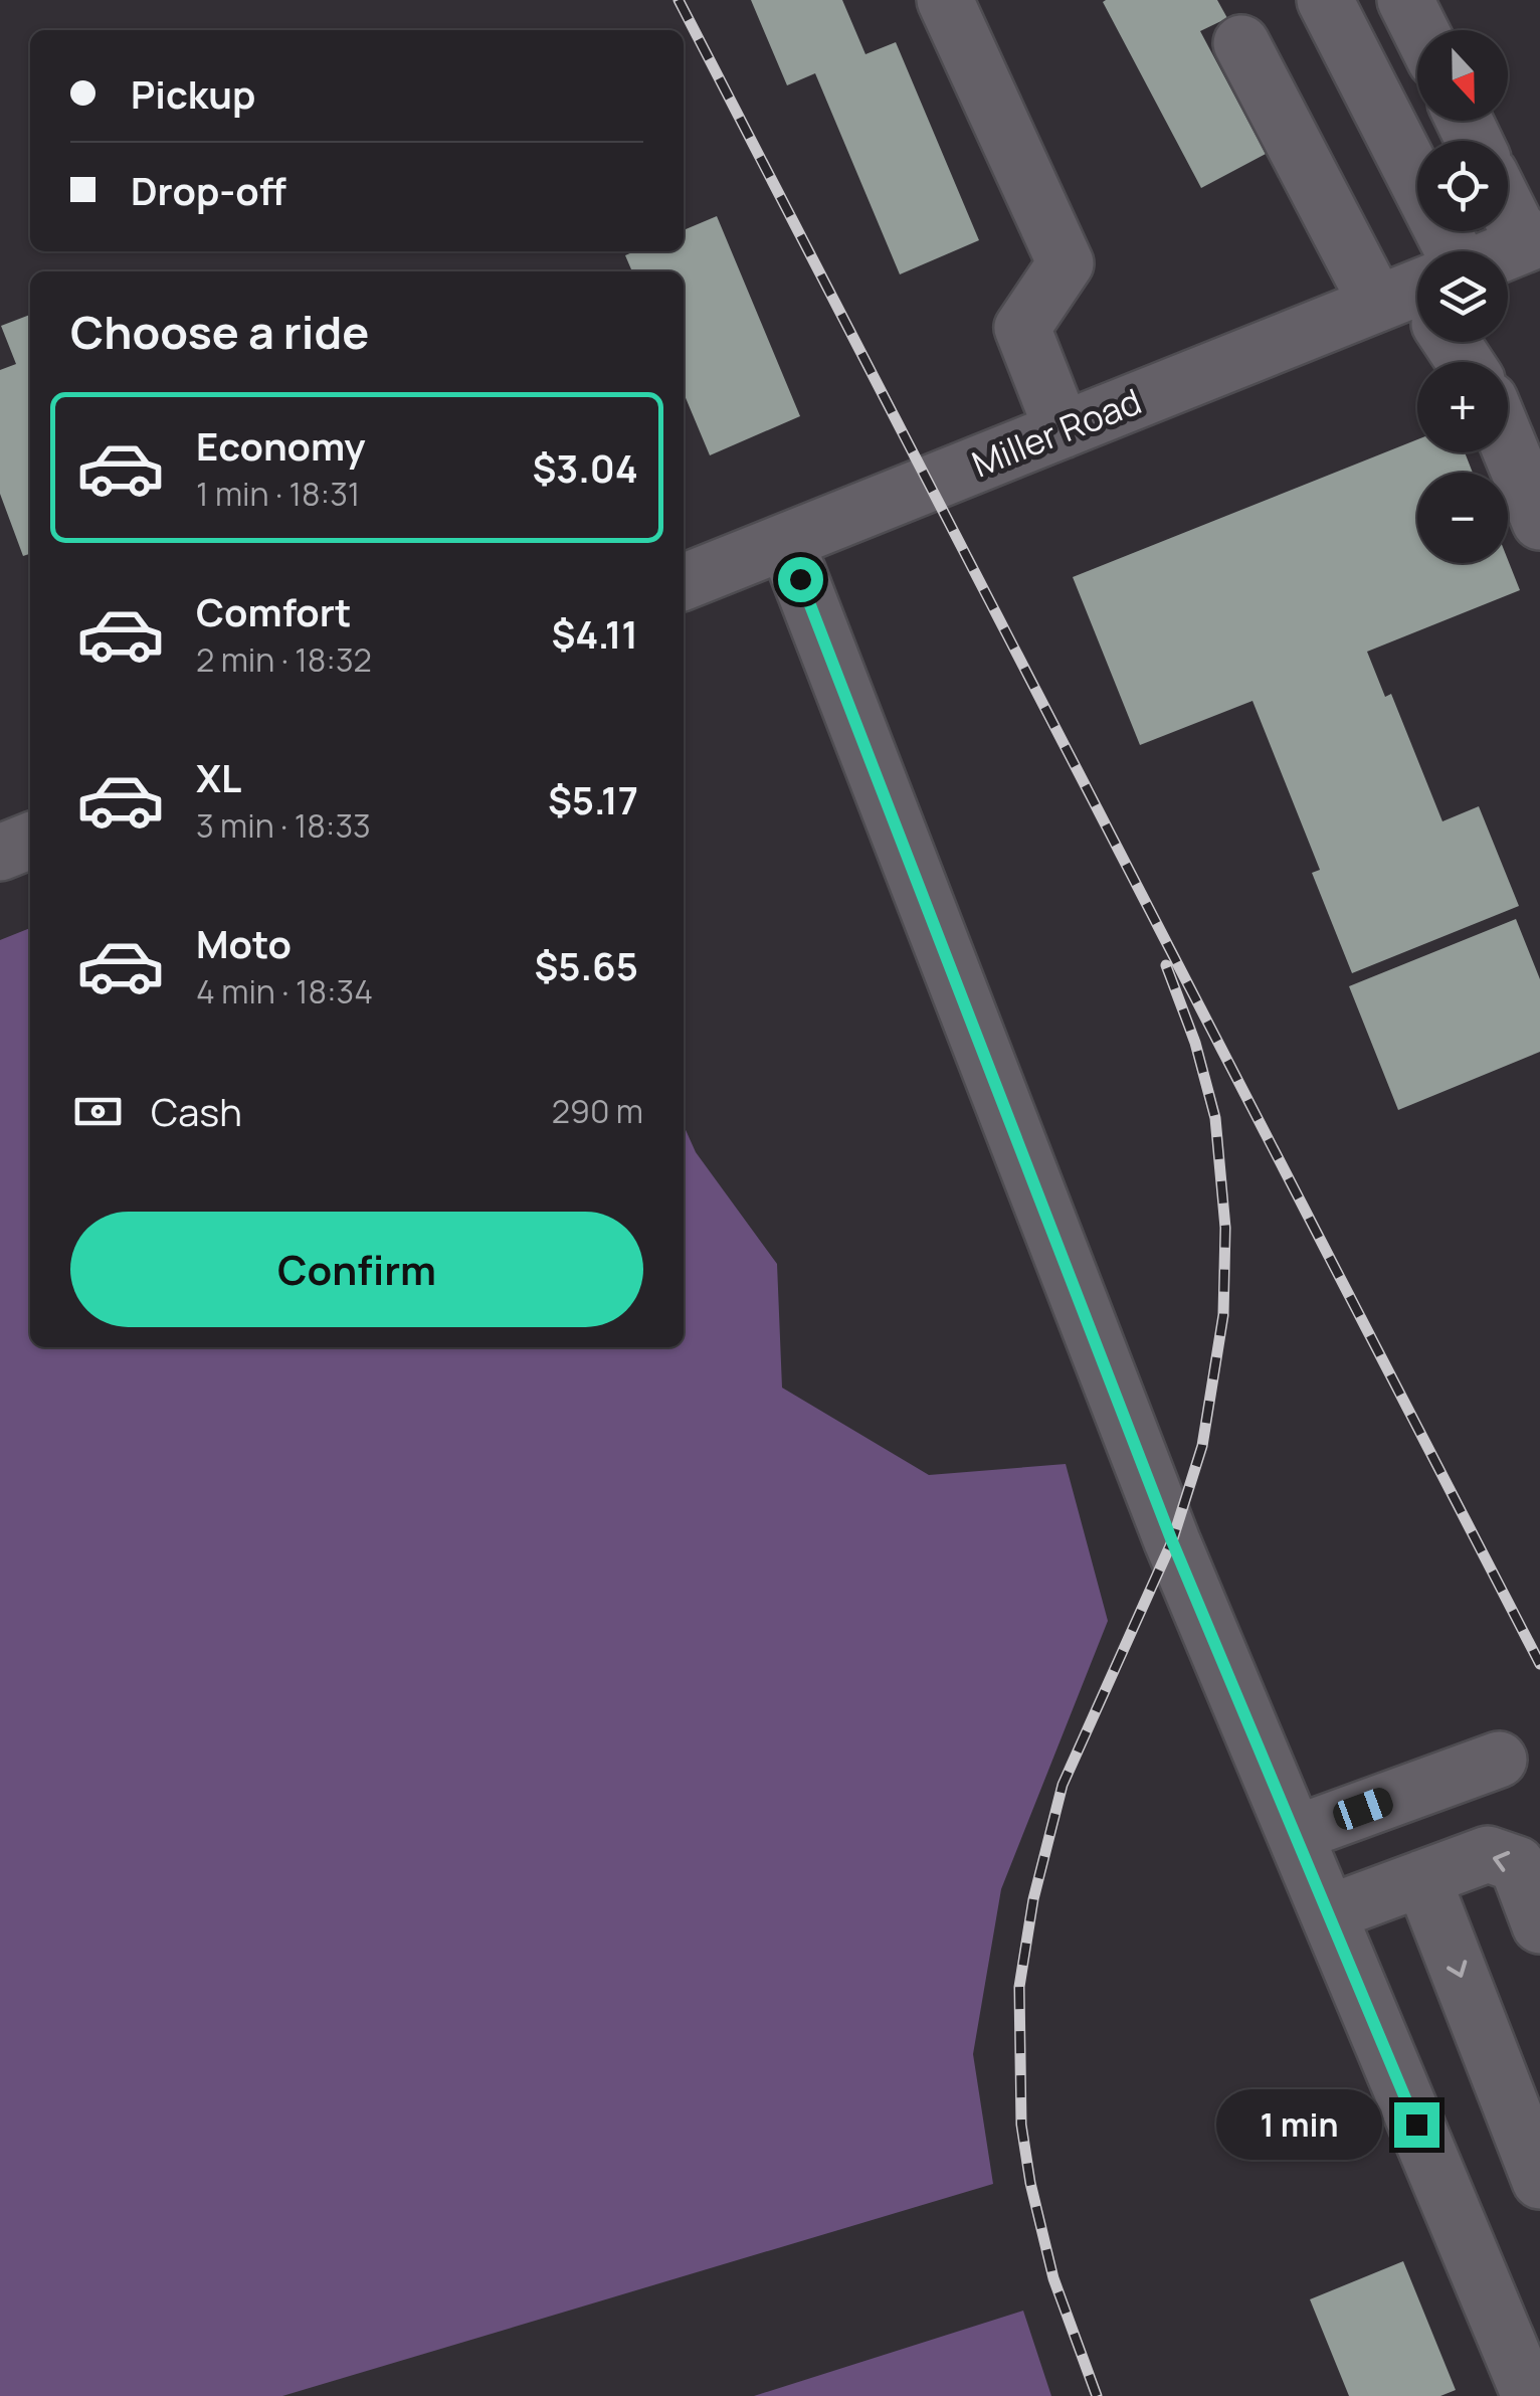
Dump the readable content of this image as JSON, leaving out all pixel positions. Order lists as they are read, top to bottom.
{
  "streets": {
    "street": ["Miller Road"]
  },
  "north": "bottom",
  "page": {
    "map_buttons": ["+", "−"],
    "banner": ["Pickup", "Drop-off"],
    "heading": "Choose a ride",
    "list": [
      {
        "name": "Economy",
        "note": "1 min · 18:31",
        "value": "$3.04"
      },
      {
        "name": "Comfort",
        "note": "2 min · 18:32",
        "value": "$4.11"
      },
      {
        "name": "XL",
        "note": "3 min · 18:33",
        "value": "$5.17"
      },
      {
        "name": "Moto",
        "note": "4 min · 18:34",
        "value": "$5.65"
      }
    ],
    "pay": ["Cash", "290 m"],
    "buttons": "Confirm",
    "bubble": "1 min"
  }
}
